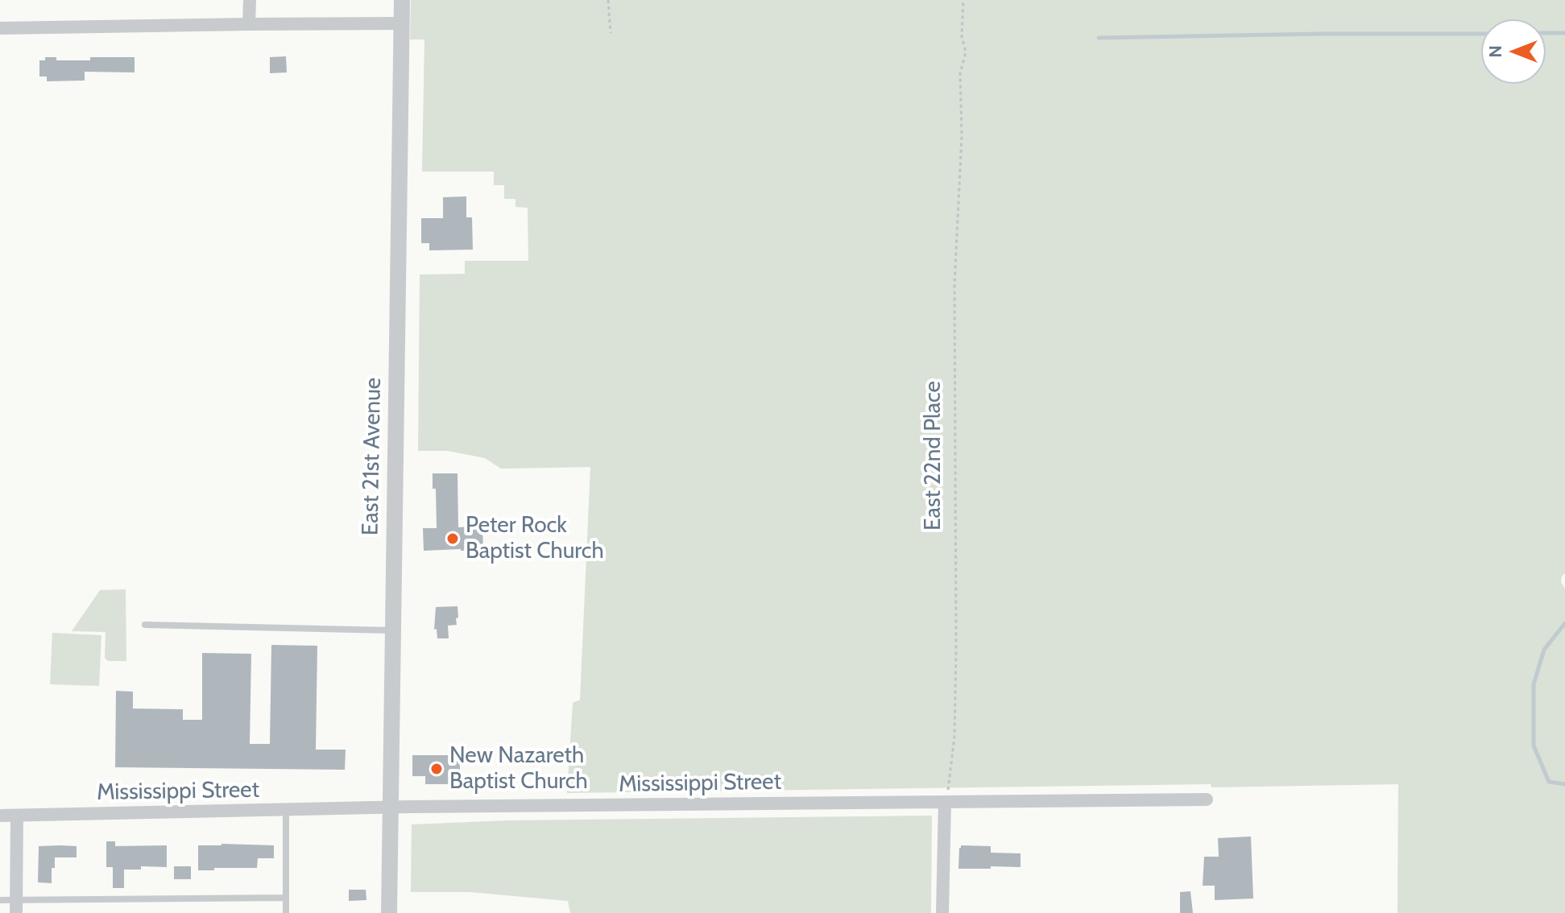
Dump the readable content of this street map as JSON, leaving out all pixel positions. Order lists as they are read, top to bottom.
{
  "streets": {
    "street": ["East 21st Avenue", "Mississippi Street"],
    "path": ["East 22nd Place"]
  },
  "crossings": [
    ["East 22nd Place", "Mississippi Street"],
    ["East 21st Avenue", "Mississippi Street"]
  ],
  "places": ["Peter Rock Baptist Church", "New Nazareth Baptist Church"],
  "north": "left"
}
